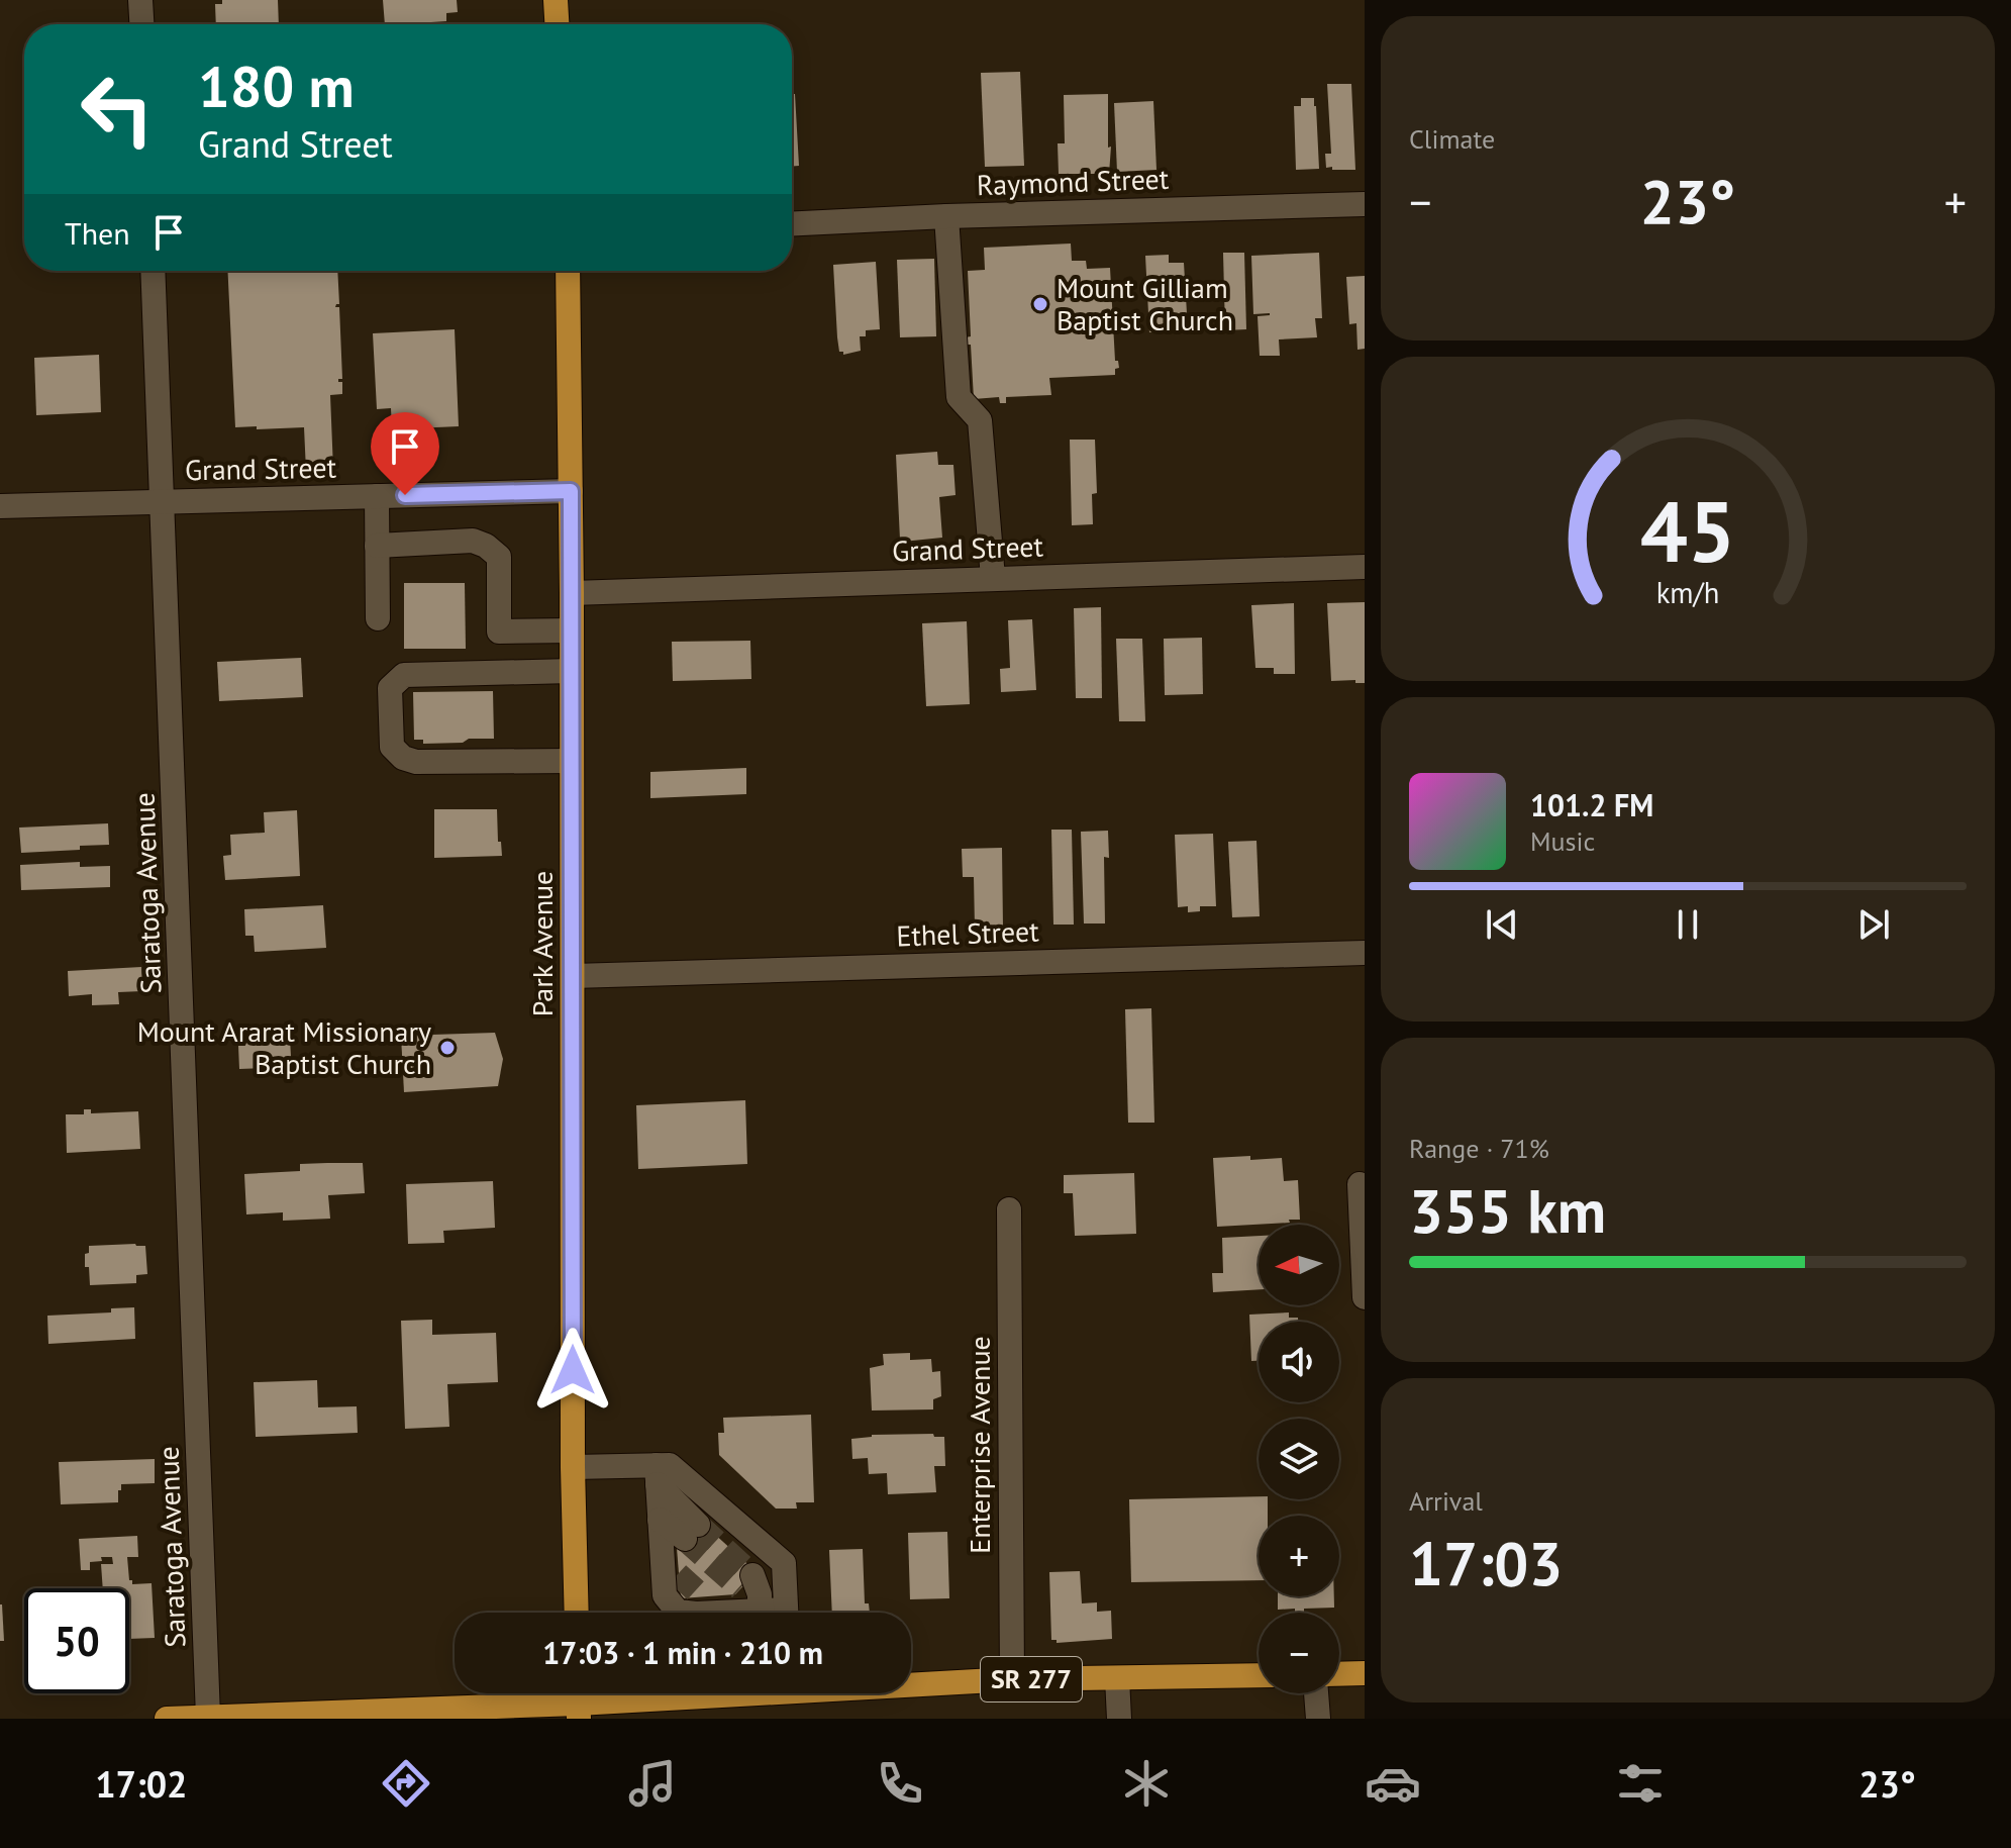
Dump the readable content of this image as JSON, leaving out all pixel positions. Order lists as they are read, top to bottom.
{
  "streets": {
    "main road": ["Park Avenue", "SR 277"],
    "street": [
      "Raymond Street",
      "Grand Street",
      "Saratoga Avenue",
      "Ethel Street",
      "Enterprise Avenue"
    ]
  },
  "crossings": [
    ["Grand Street", "Saratoga Avenue"],
    ["Grand Street", "Park Avenue"],
    ["Saratoga Avenue", "SR 277"],
    ["Ethel Street", "Park Avenue"],
    ["Enterprise Avenue", "SR 277"]
  ],
  "places": ["Mount Gilliam Baptist Church", "Mount Ararat Missionary Baptist Church"],
  "north": "left",
  "page": {
    "tile": [
      "Climate",
      ["Range · 71%", "355 km"],
      ["Arrival", "17:03"]
    ],
    "turn": ["180 m", "Grand Street"],
    "heat": ["−", "23°", "+"],
    "then": "Then",
    "song": ["101.2 FM", "Music"],
    "map_buttons": ["+", "−"],
    "limit": "50",
    "trip": "17:03 · 1 min · 210 m",
    "tabs": ["17:02", "23°"],
    "gauge": ["45", "km/h"]
  }
}
